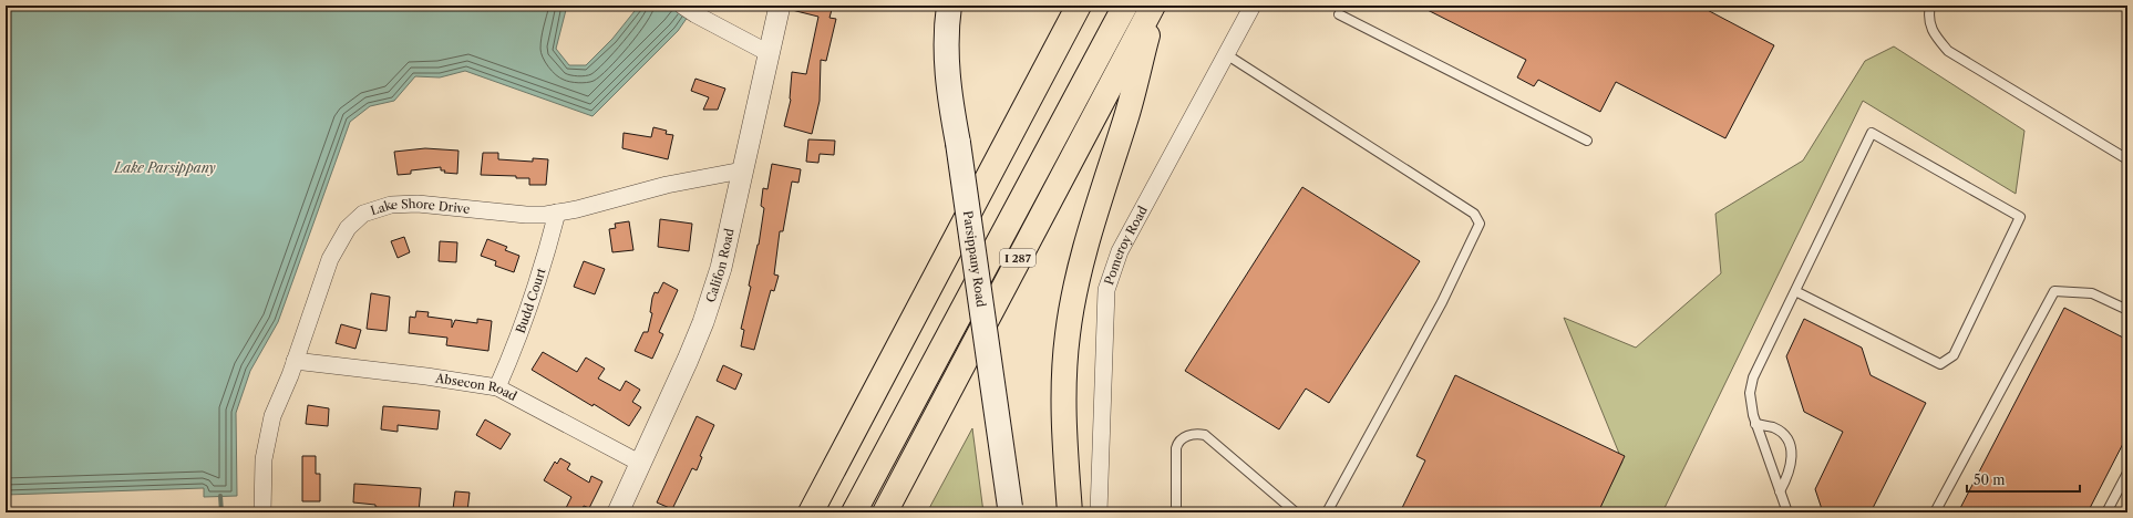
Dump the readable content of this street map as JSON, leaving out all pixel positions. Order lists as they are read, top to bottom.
{
  "streets": {
    "highway": ["I 287"],
    "main road": ["Parsippany Road"],
    "street": [
      "Lake Shore Drive",
      "Pomeroy Road",
      "Califon Road",
      "Budd Court",
      "Absecon Road"
    ]
  },
  "crossings": [
    ["Lake Shore Drive", "Califon Road"],
    ["Lake Shore Drive", "Budd Court"],
    ["Lake Shore Drive", "Absecon Road"],
    ["Califon Road", "Absecon Road"],
    ["Budd Court", "Absecon Road"]
  ],
  "water": ["Lake Parsippany"],
  "scale_bar": "50 m"
}
